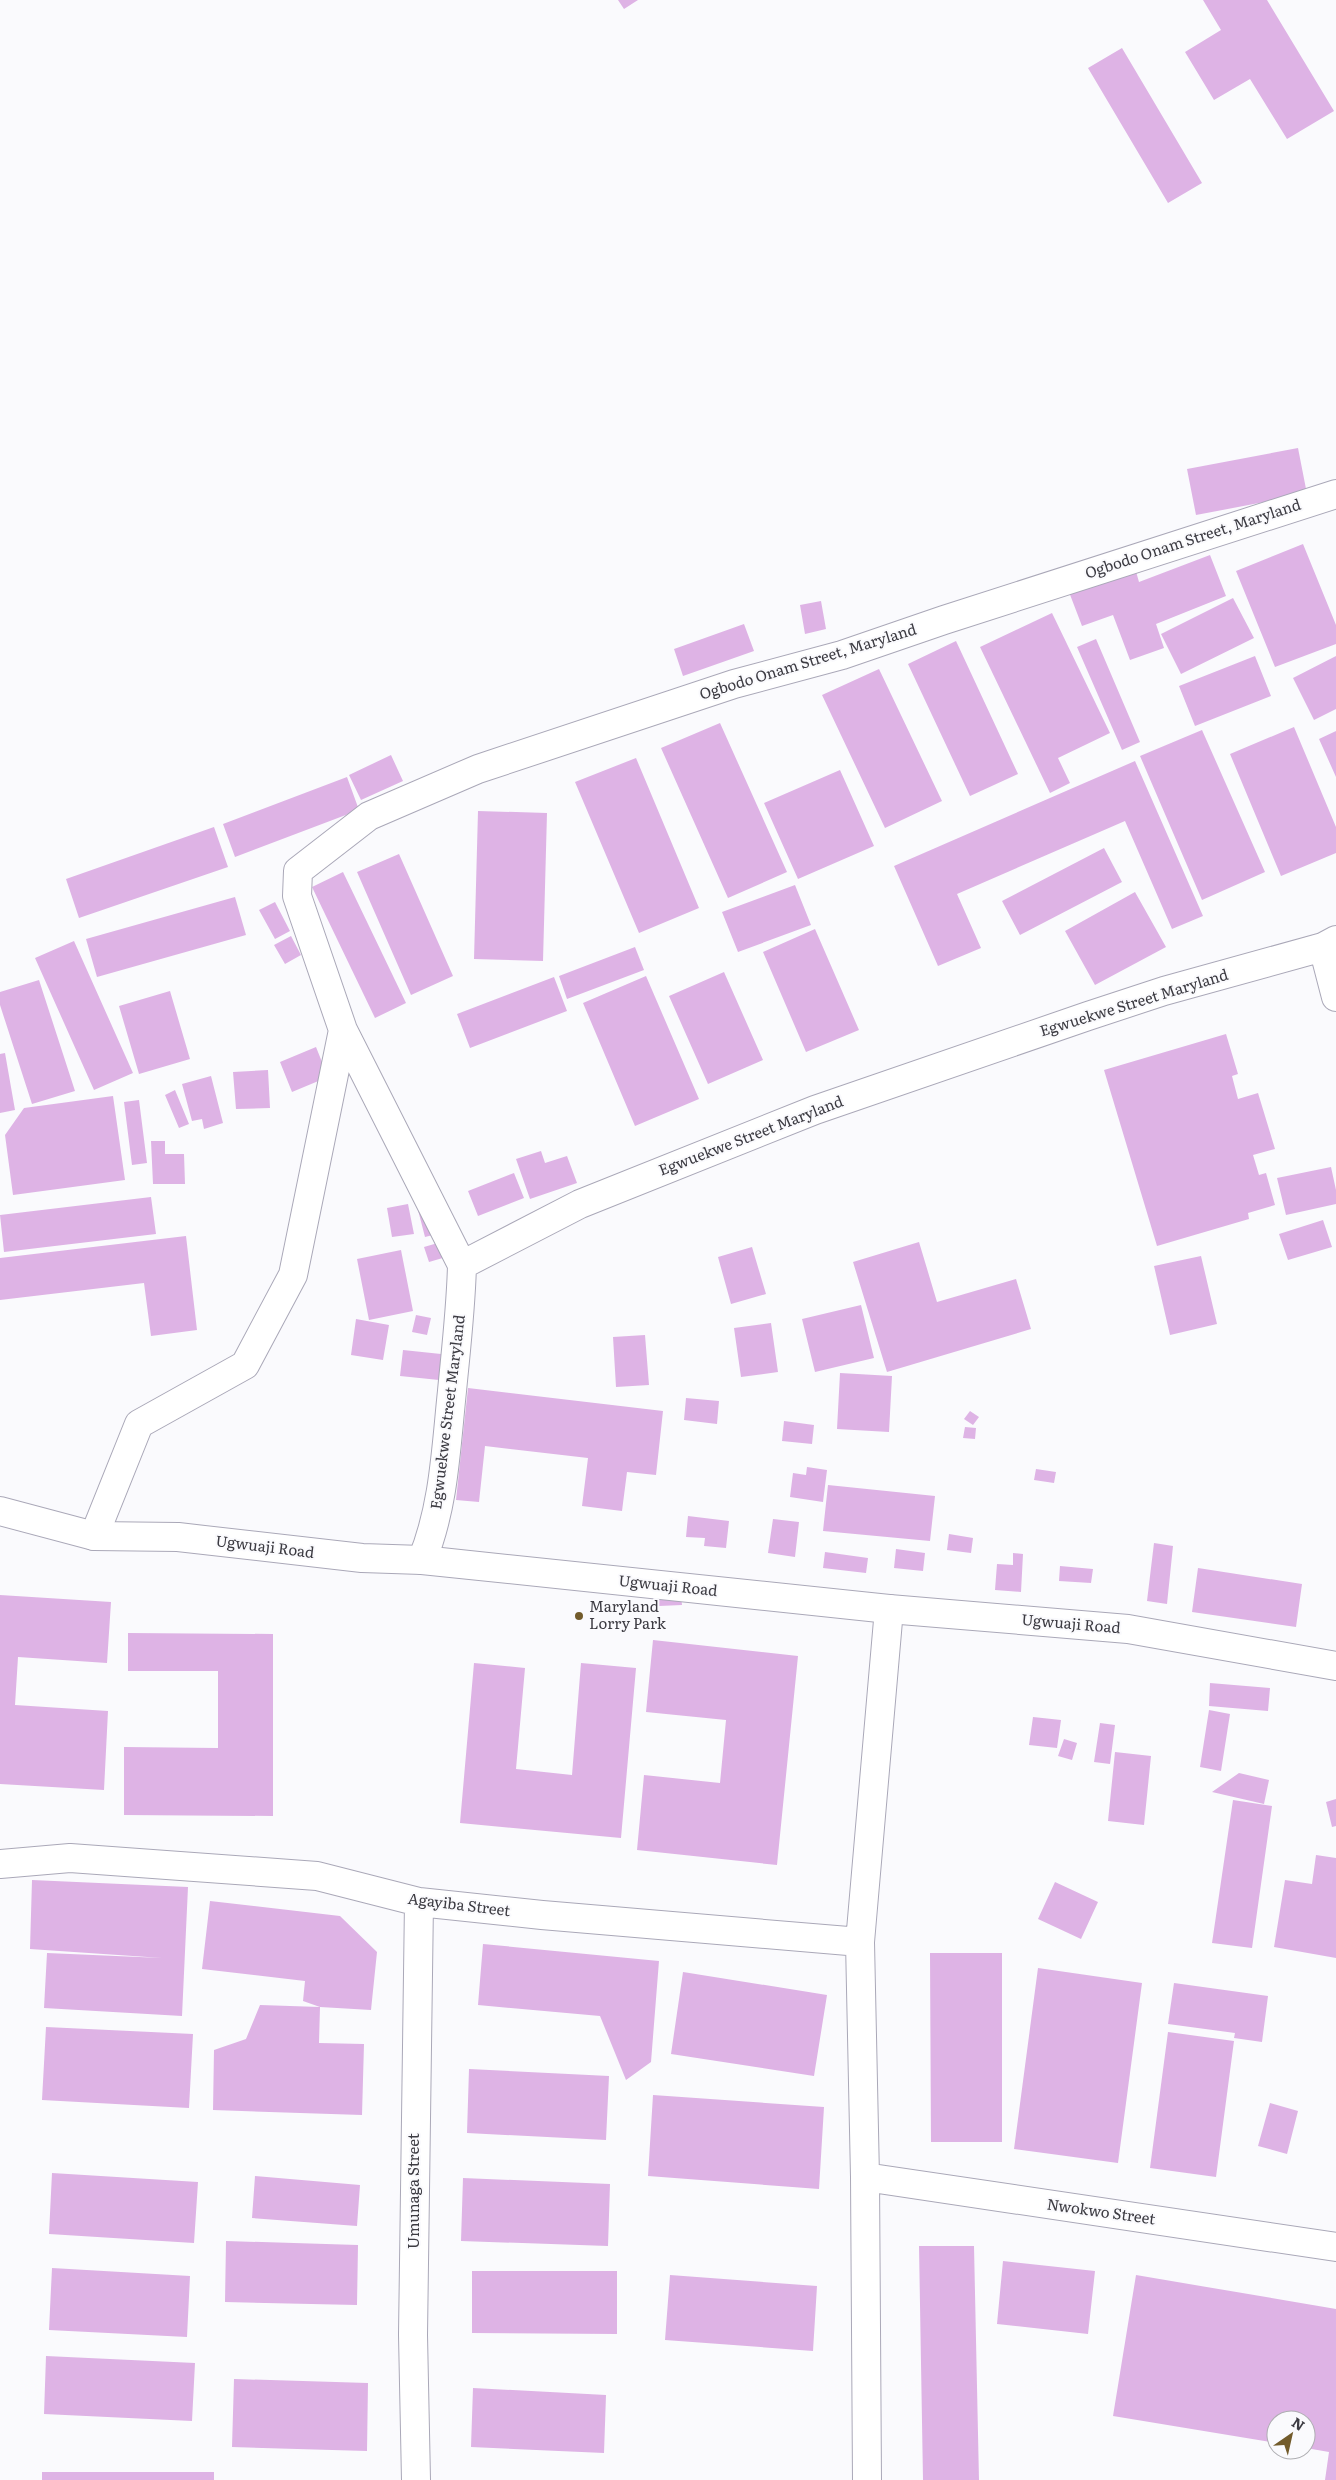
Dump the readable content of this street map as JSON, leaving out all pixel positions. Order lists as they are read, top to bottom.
{
  "streets": {
    "street": [
      "Ogbodo Onam Street, Maryland",
      "Egwuekwe Street Maryland",
      "Ugwuaji Road",
      "Agayiba Street",
      "Umunaga Street",
      "Nwokwo Street"
    ]
  },
  "crossings": [
    ["Egwuekwe Street Maryland", "Ugwuaji Road"],
    ["Agayiba Street", "Umunaga Street"]
  ],
  "places": ["Maryland Lorry Park"],
  "north": "top right"
}
